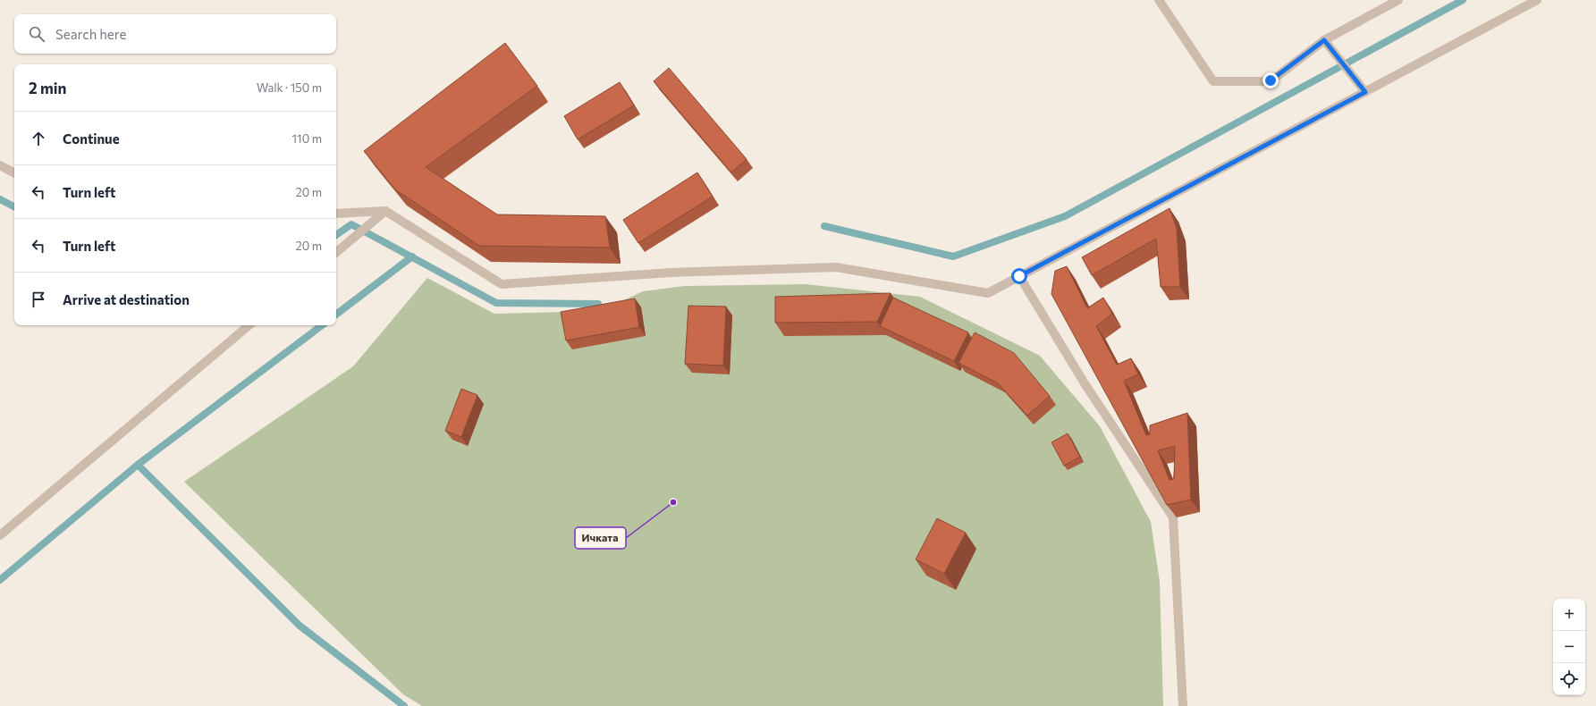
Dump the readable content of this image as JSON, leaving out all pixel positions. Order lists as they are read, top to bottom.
{
  "places": ["Ичката"],
  "page": {
    "search": "Search here",
    "heading": ["2 min", "Walk · 150 m"],
    "list": [
      ["Continue", "110 m"],
      ["Turn left", "20 m"],
      ["Turn left", "20 m"],
      "Arrive at destination"
    ],
    "map_buttons": ["+", "−"]
  }
}
